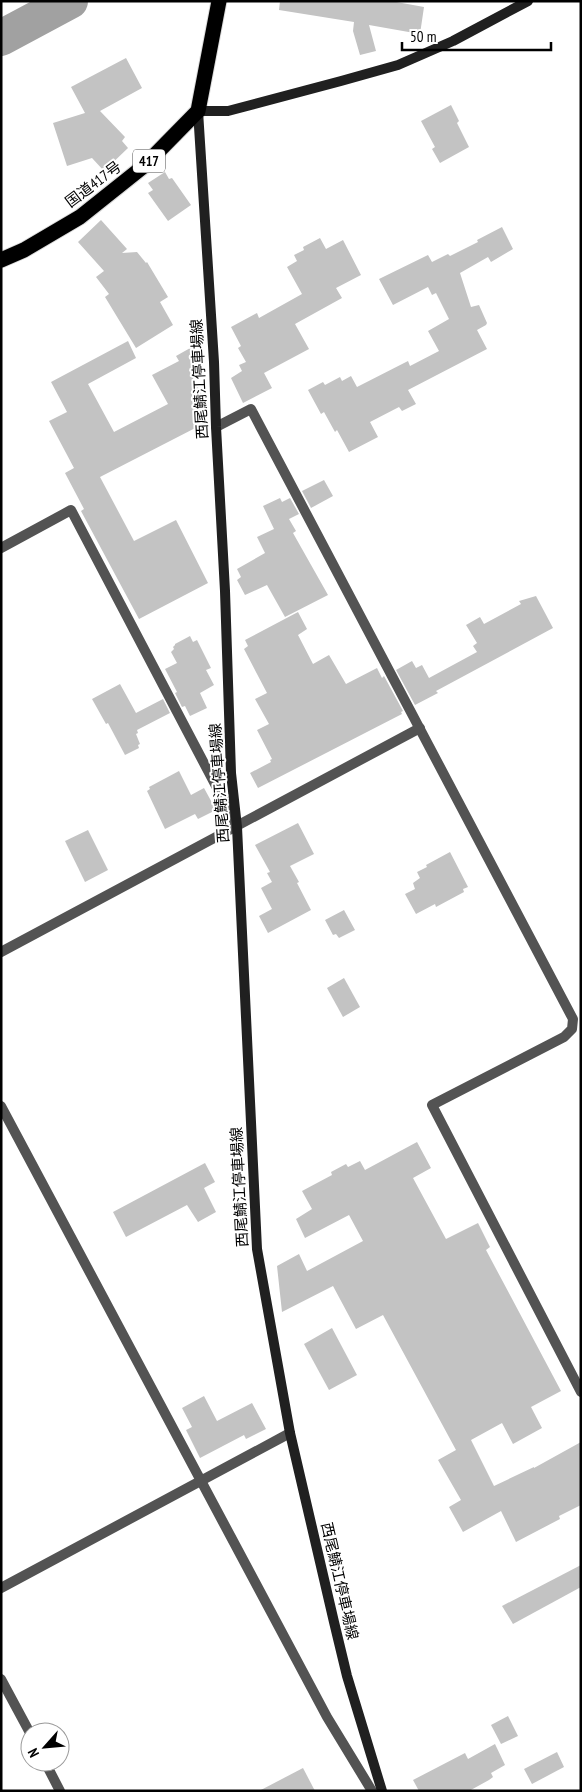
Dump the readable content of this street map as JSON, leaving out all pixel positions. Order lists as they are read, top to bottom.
{
  "streets": {
    "highway": ["417", "国道417号"],
    "main road": ["西尾鯖江停車場線"]
  },
  "crossings": [
    ["国道417号", "西尾鯖江停車場線"]
  ],
  "scale_bar": "50 m",
  "north": "bottom left"
}
